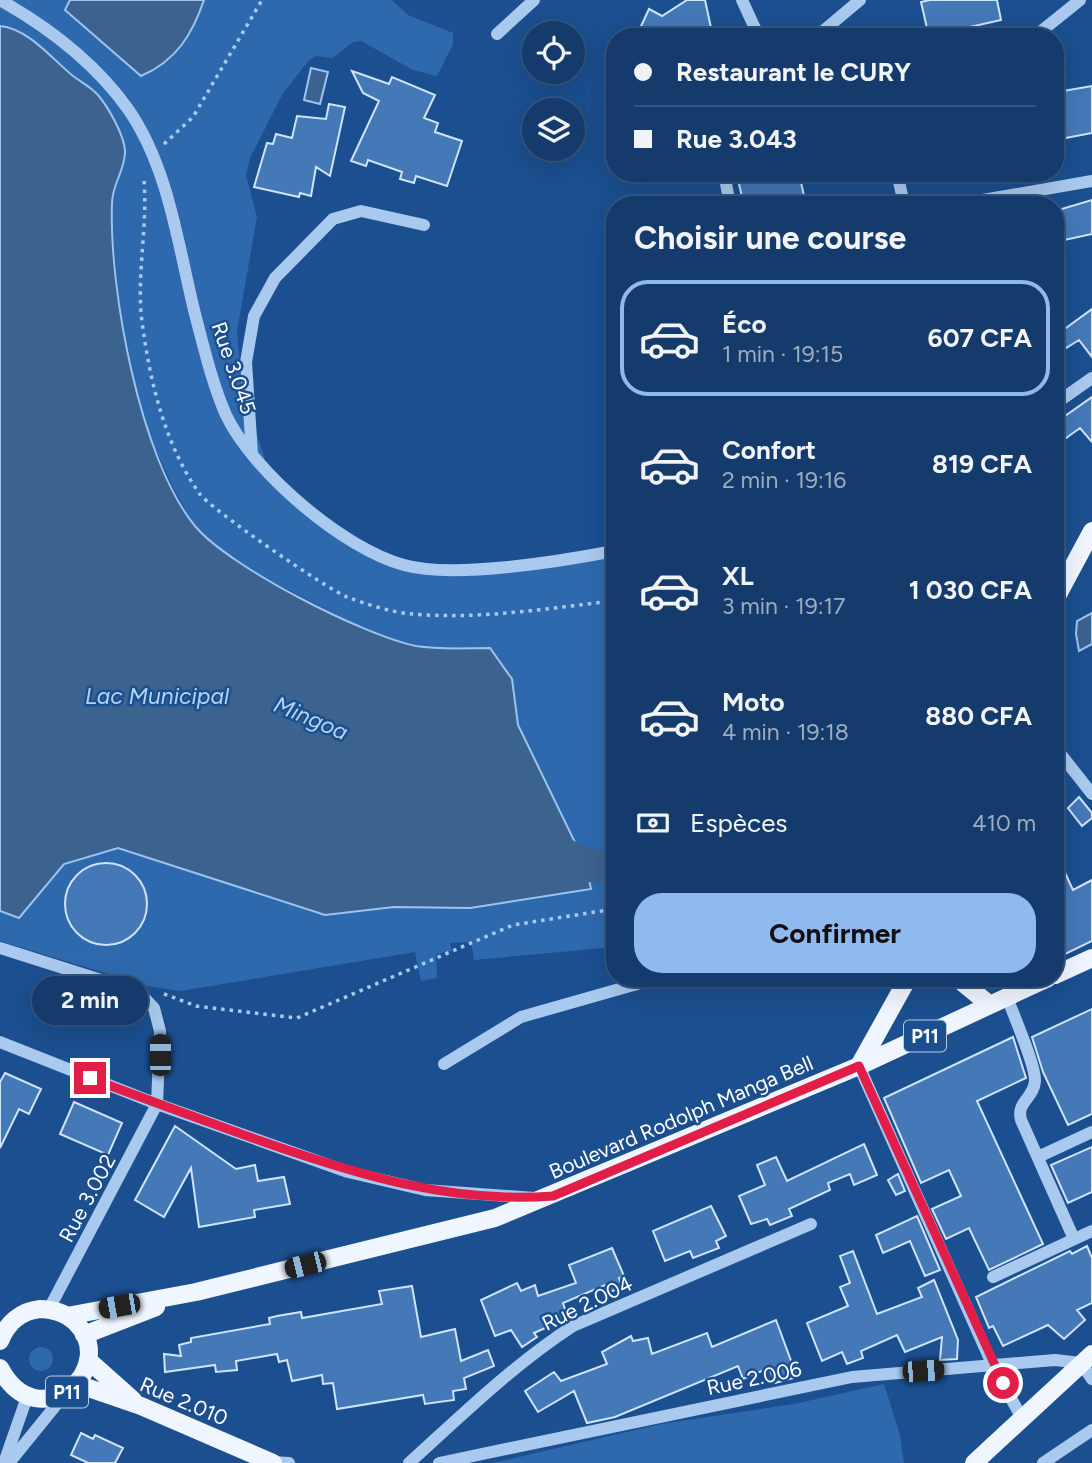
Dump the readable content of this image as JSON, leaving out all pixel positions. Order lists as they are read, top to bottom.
{
  "streets": {
    "main road": ["P11", "Boulevard Rodolph Manga Bell", "Rue 2.010"],
    "street": [
      "Rue 3.045",
      "Rue 3.002",
      "Rue 2.004",
      "Rue 2.006"
    ]
  },
  "crossings": [
    ["P11", "Boulevard Rodolph Manga Bell"],
    ["P11", "Rue 3.002"],
    ["P11", "Rue 2.010"]
  ],
  "water": ["Lac Municipal", "Mingoa"],
  "page": {
    "banner": ["Restaurant le CURY", "Rue 3.043"],
    "heading": "Choisir une course",
    "list": [
      {
        "name": "Éco",
        "note": "1 min · 19:15",
        "value": "607 CFA"
      },
      {
        "name": "Confort",
        "note": "2 min · 19:16",
        "value": "819 CFA"
      },
      {
        "name": "XL",
        "note": "3 min · 19:17",
        "value": "1 030 CFA"
      },
      {
        "name": "Moto",
        "note": "4 min · 19:18",
        "value": "880 CFA"
      }
    ],
    "pay": ["Espèces", "410 m"],
    "buttons": "Confirmer",
    "bubble": "2 min"
  }
}
